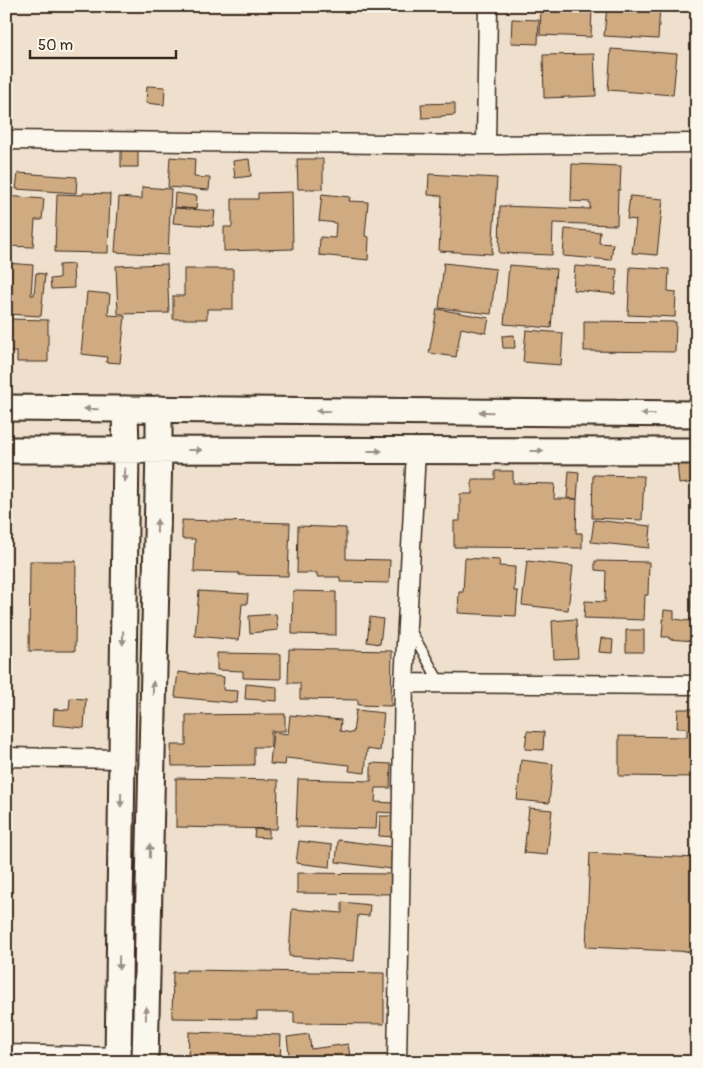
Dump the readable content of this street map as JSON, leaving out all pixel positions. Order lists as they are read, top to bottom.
{
  "scale_bar": "50 m"
}
